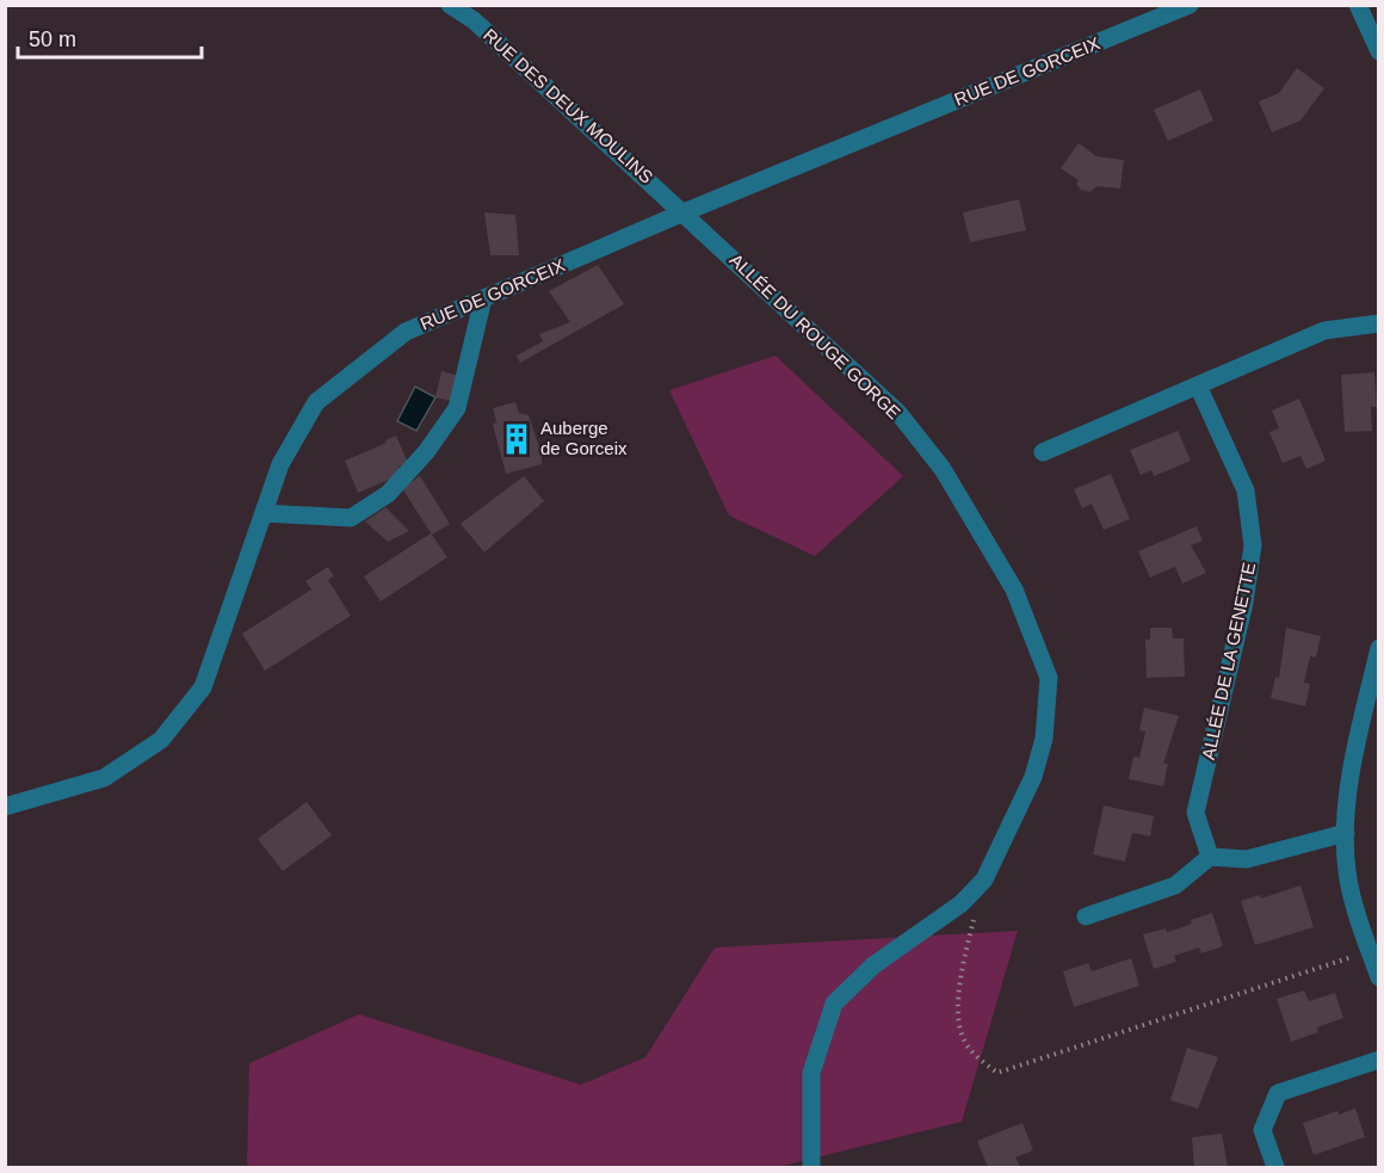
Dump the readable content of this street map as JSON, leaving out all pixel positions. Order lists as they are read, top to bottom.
{
  "streets": {
    "street": [
      "RUE DE GORCEIX",
      "RUE DES DEUX MOULINS",
      "ALLÉE DU ROUGE GORGE",
      "ALLÉE DE LA GENETTE"
    ]
  },
  "crossings": [
    ["RUE DE GORCEIX", "RUE DES DEUX MOULINS"],
    ["RUE DE GORCEIX", "ALLÉE DU ROUGE GORGE"],
    ["RUE DES DEUX MOULINS", "ALLÉE DU ROUGE GORGE"]
  ],
  "places": {
    "building": ["Auberge de Gorceix"]
  },
  "scale_bar": "50 m"
}
